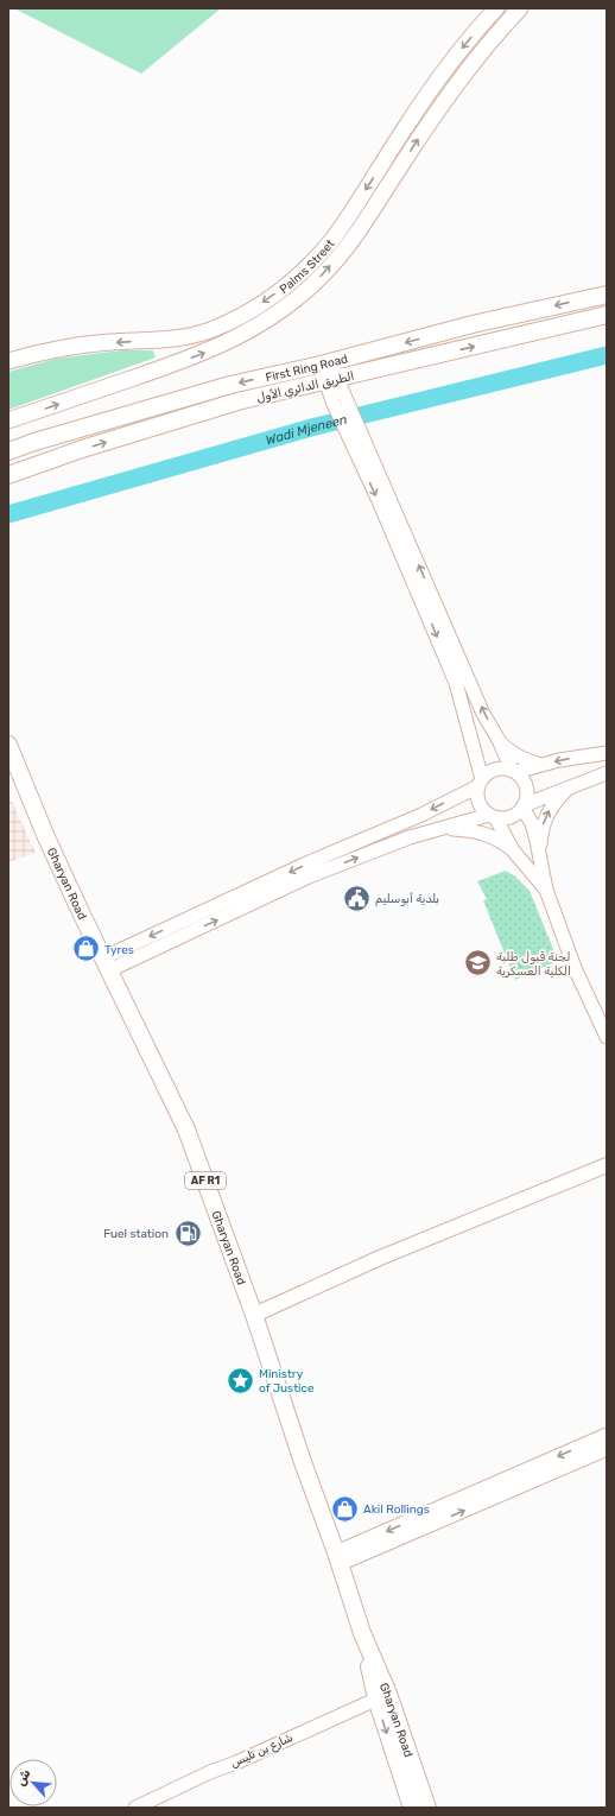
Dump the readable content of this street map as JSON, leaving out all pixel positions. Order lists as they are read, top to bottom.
{
  "streets": {
    "highway": [
      "First Ring Road",
      "الطريق الدائري الأول",
      "Gharyan Road",
      "AF R1"
    ],
    "main road": ["Palms Street"],
    "street": ["شارع بن تليس"]
  },
  "crossings": [
    ["Gharyan Road", "شارع بن تليس"]
  ],
  "one_way": ["First Ring Road", "الطريق الدائري الأول"],
  "water": ["Wadi Mjeneen"],
  "places": {
    "public building": ["بلدية أبوسليم"],
    "shop": ["Tyres", "Akil Rollings"],
    "school or university": ["لجنة قبول طلبة الكلية العسكرية"],
    "fuel station": ["Fuel station"],
    "place": ["Ministry of Justice"]
  },
  "north": "top left"
}
